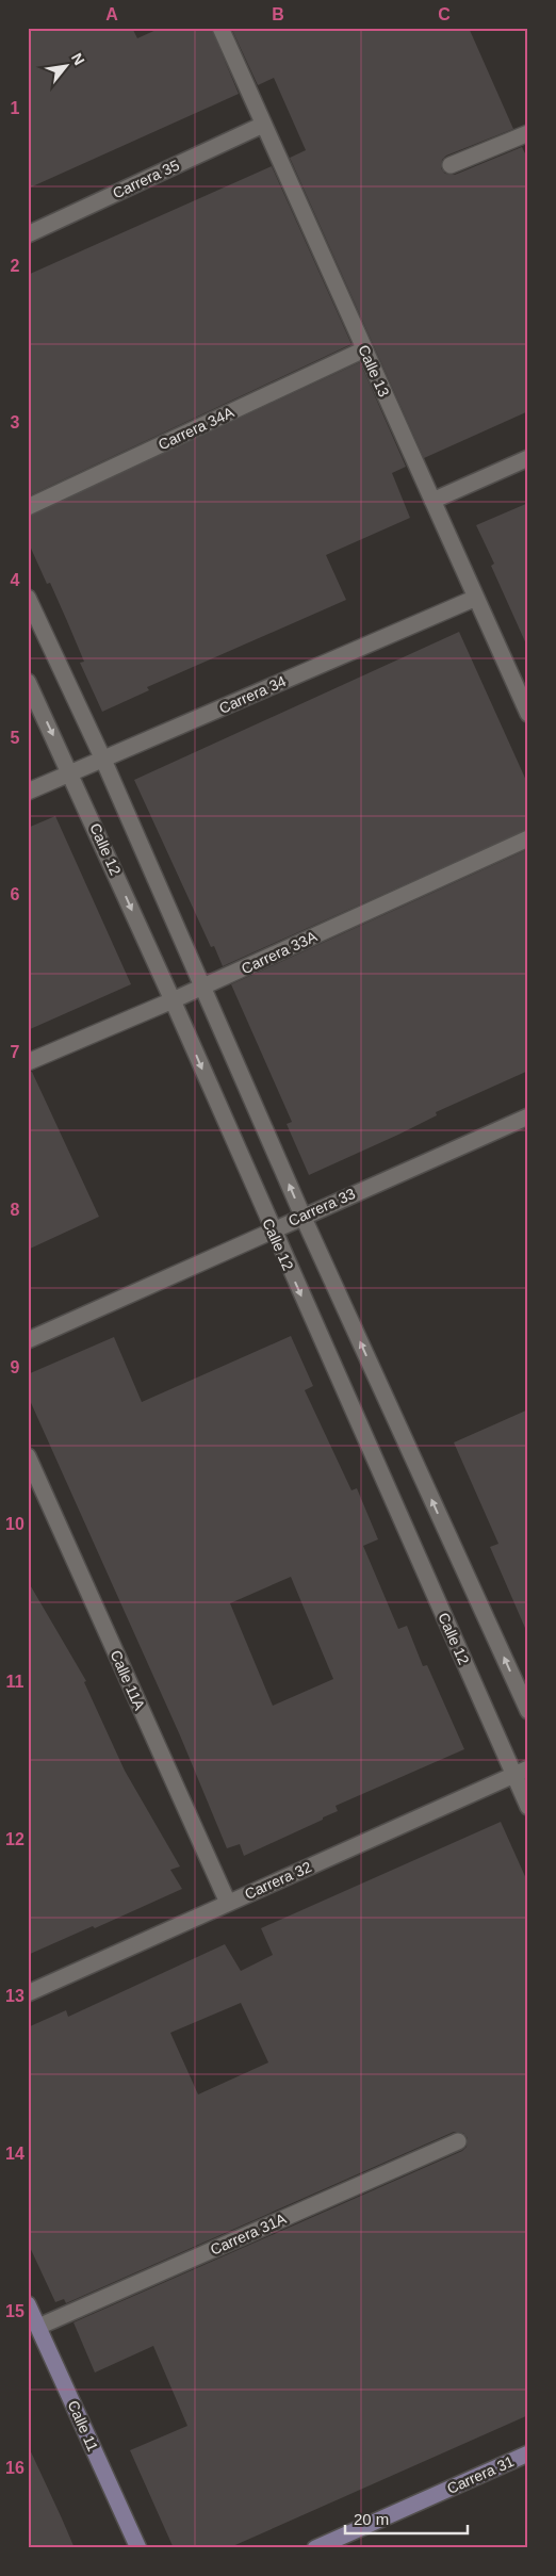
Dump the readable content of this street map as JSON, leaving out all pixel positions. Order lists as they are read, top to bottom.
{
  "streets": {
    "street": [
      "Carrera 35",
      "Calle 13",
      "Carrera 34A",
      "Carrera 34",
      "Calle 12",
      "Carrera 33A",
      "Carrera 33",
      "Calle 11A",
      "Carrera 32",
      "Carrera 31A",
      "Calle 11",
      "Carrera 31"
    ]
  },
  "crossings": [
    ["Carrera 35", "Calle 13"],
    ["Calle 13", "Carrera 34A"],
    ["Calle 13", "Carrera 34"],
    ["Carrera 34", "Calle 12"],
    ["Calle 12", "Carrera 33A"],
    ["Calle 12", "Carrera 33"],
    ["Calle 12", "Carrera 32"],
    ["Calle 11A", "Carrera 32"],
    ["Carrera 31A", "Calle 11"]
  ],
  "scale_bar": "20 m",
  "north": "top right",
  "grid": {
    "columns": ["A", "B", "C"],
    "rows": [
      "1",
      "2",
      "3",
      "4",
      "5",
      "6",
      "7",
      "8",
      "9",
      "10",
      "11",
      "12",
      "13",
      "14",
      "15",
      "16"
    ]
  }
}
